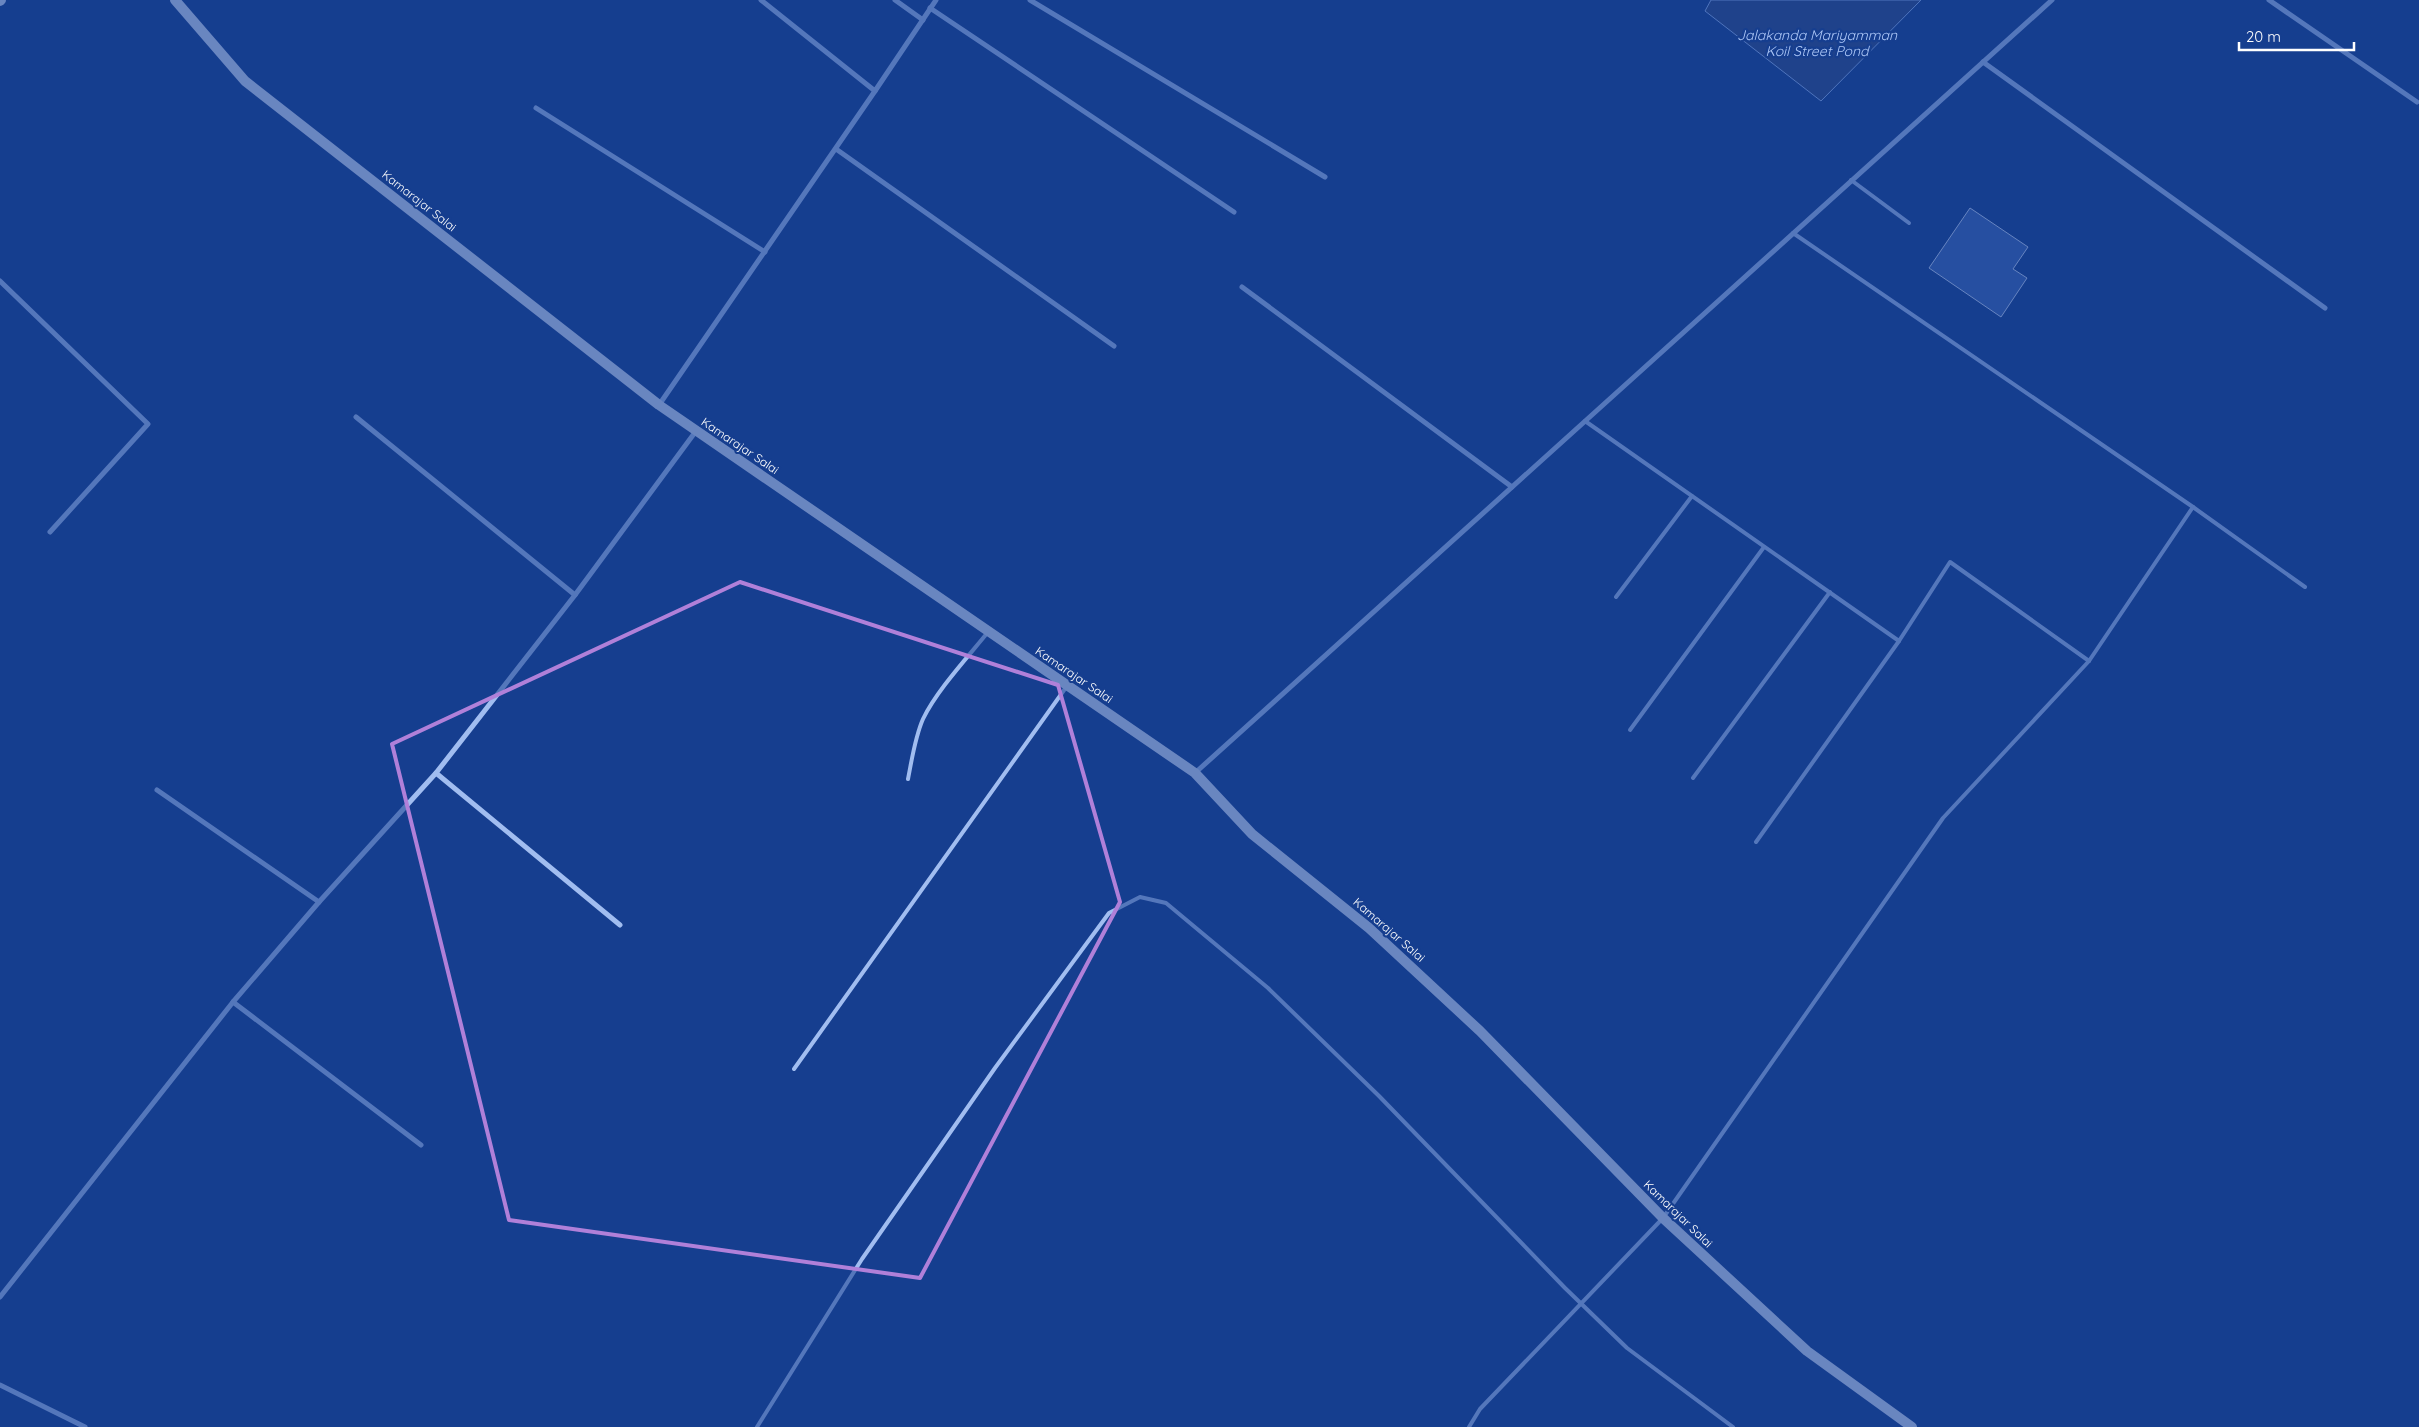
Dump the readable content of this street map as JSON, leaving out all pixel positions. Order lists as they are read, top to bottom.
{
  "streets": {
    "main road": ["Kamarajar Salai"]
  },
  "water": ["Jalakanda Mariyamman Koil Street Pond"],
  "scale_bar": "20 m"
}
